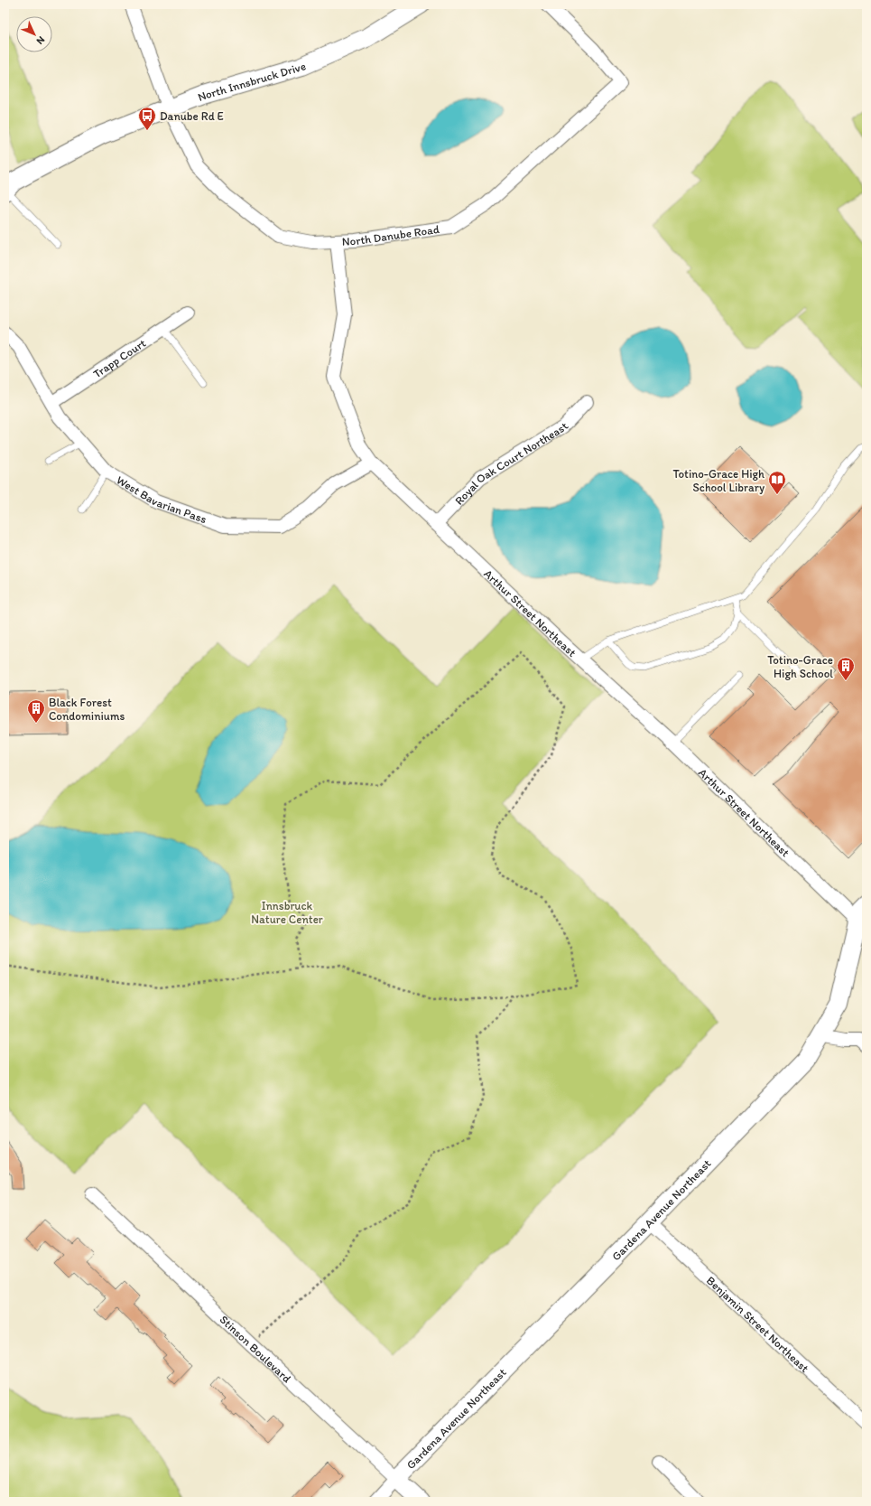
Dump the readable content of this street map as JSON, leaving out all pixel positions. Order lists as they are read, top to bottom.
{
  "streets": {
    "street": [
      "North Innsbruck Drive",
      "North Danube Road",
      "Trapp Court",
      "Royal Oak Court Northeast",
      "West Bavarian Pass",
      "Arthur Street Northeast",
      "Gardena Avenue Northeast",
      "Benjamin Street Northeast",
      "Stinson Boulevard"
    ]
  },
  "crossings": [
    ["North Innsbruck Drive", "North Danube Road"],
    ["North Danube Road", "Arthur Street Northeast"],
    ["Trapp Court", "West Bavarian Pass"],
    ["Royal Oak Court Northeast", "Arthur Street Northeast"],
    ["West Bavarian Pass", "Arthur Street Northeast"],
    ["Arthur Street Northeast", "Gardena Avenue Northeast"],
    ["Gardena Avenue Northeast", "Benjamin Street Northeast"],
    ["Gardena Avenue Northeast", "Stinson Boulevard"]
  ],
  "parks": ["Innsbruck Nature Center"],
  "places": {
    "bus stop": ["Danube Rd E"],
    "library": ["Totino-Grace High School Library"],
    "building": ["Totino-Grace High School", "Black Forest Condominiums"]
  },
  "north": "bottom right"
}
